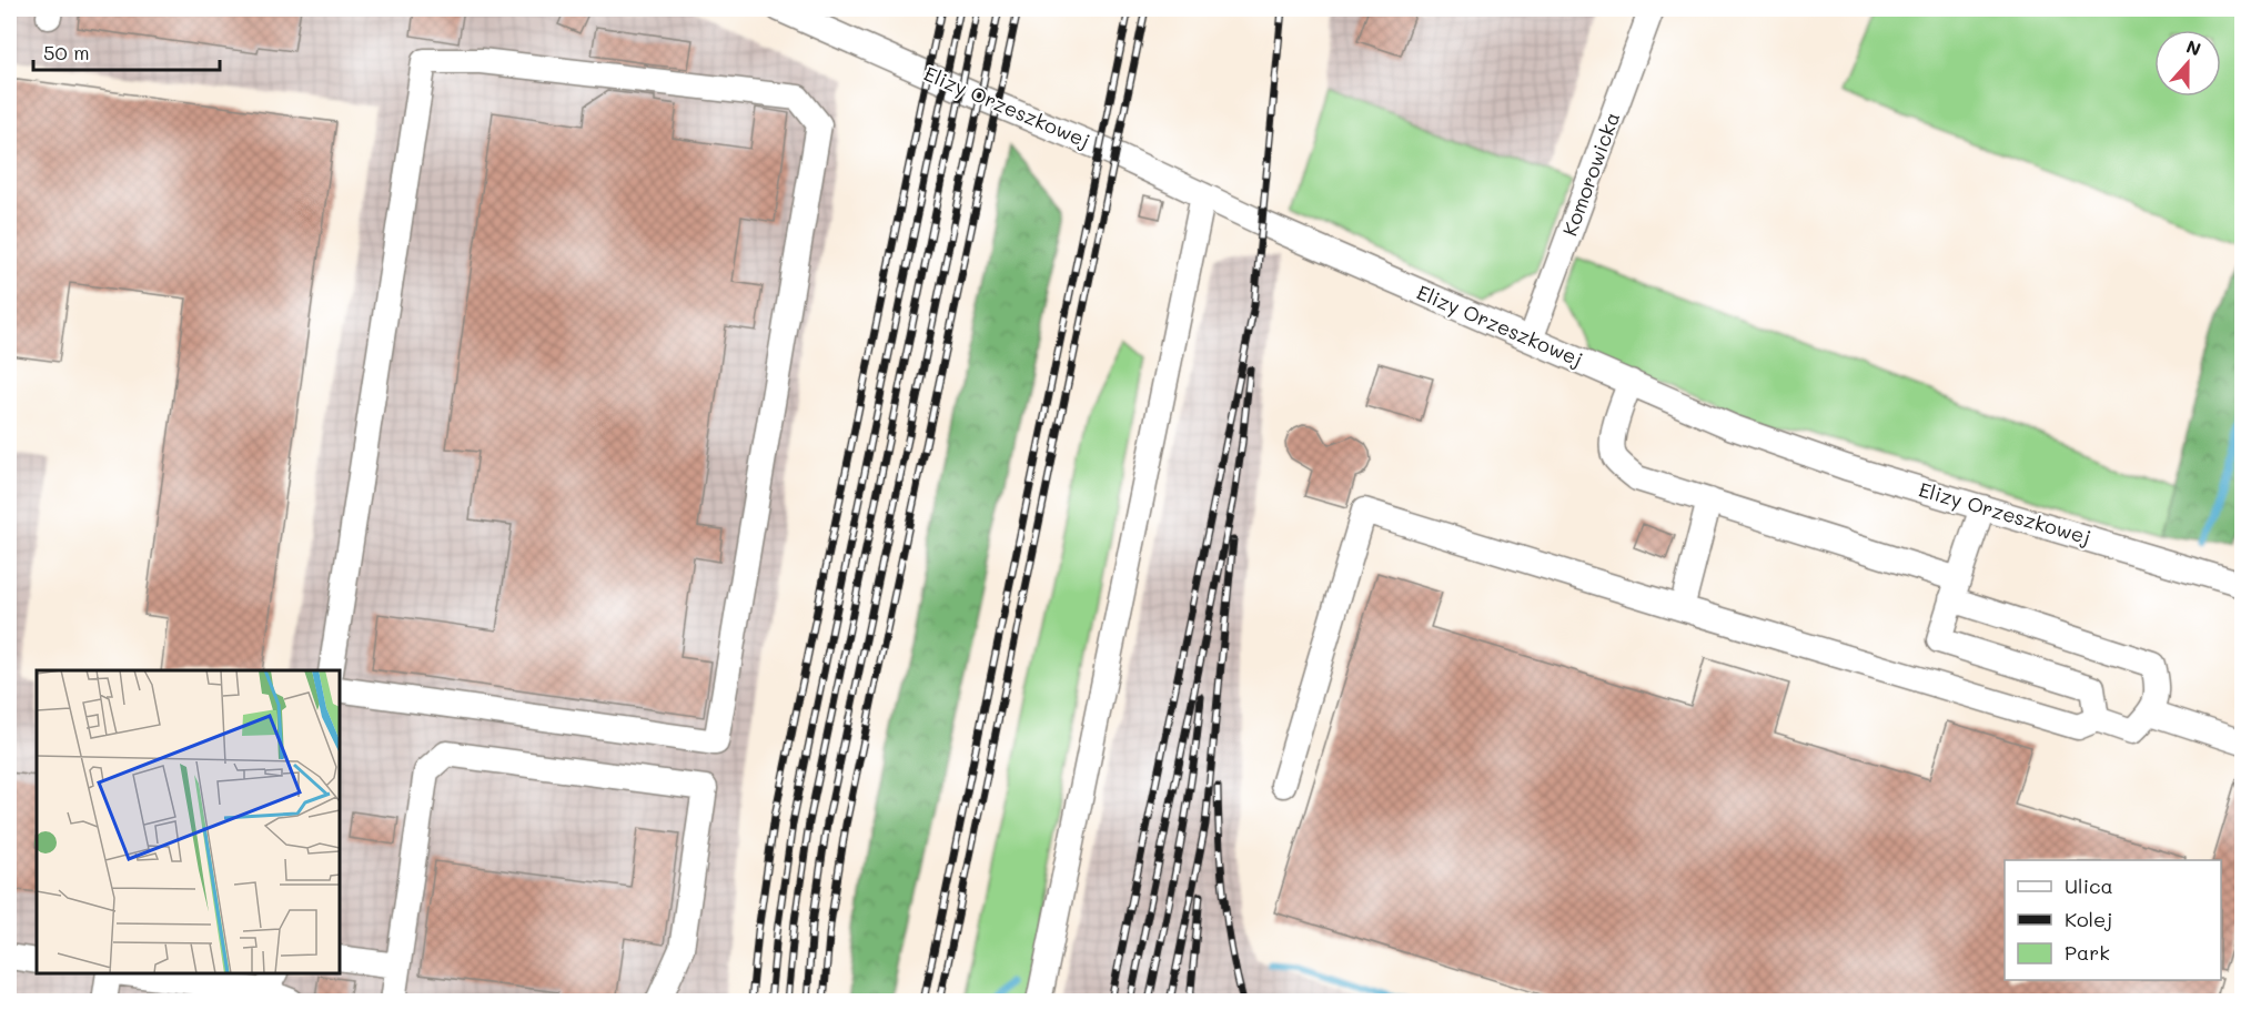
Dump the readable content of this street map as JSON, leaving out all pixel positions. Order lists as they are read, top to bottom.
{
  "streets": {
    "street": ["Elizy Orzeszkowej", "Komorowicka"]
  },
  "crossings": [
    ["Elizy Orzeszkowej", "Komorowicka"]
  ],
  "legend": ["Ulica", "Kolej", "Park"],
  "scale_bar": "50 m",
  "north": "top"
}
